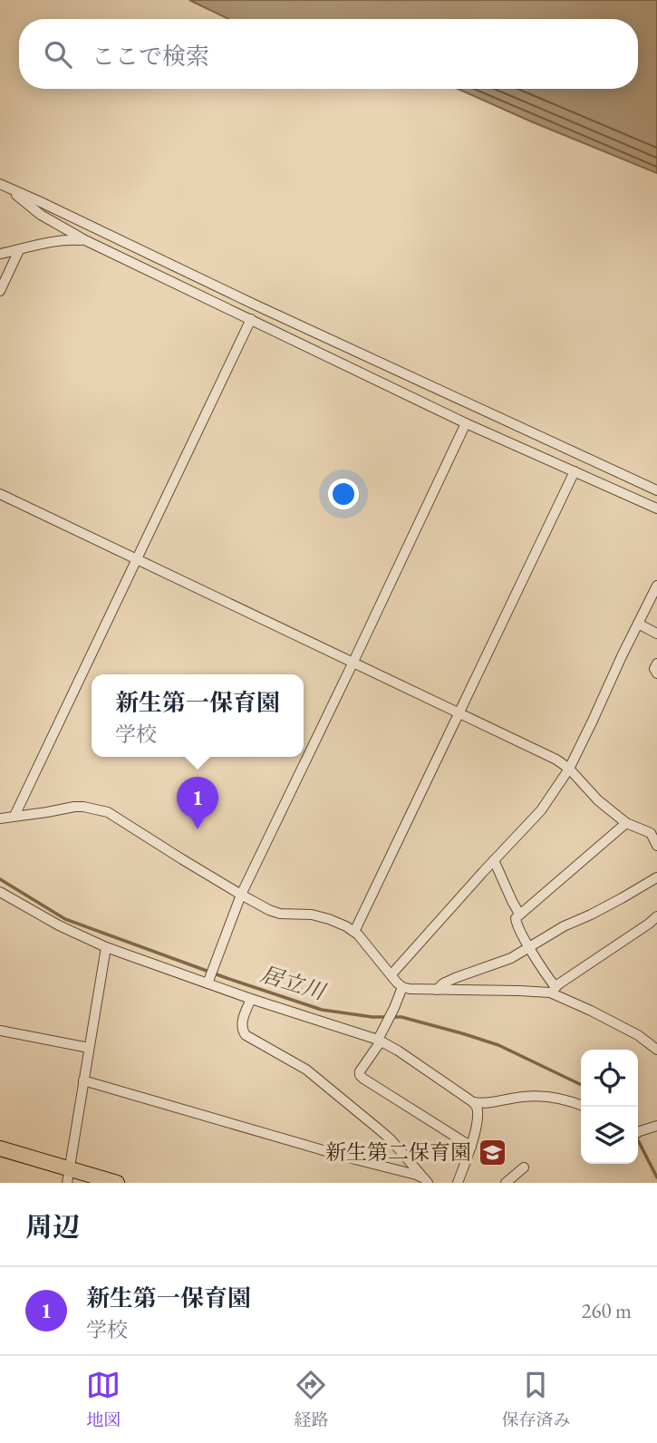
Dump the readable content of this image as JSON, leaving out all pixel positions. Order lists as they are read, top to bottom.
{
  "water": ["居立川"],
  "places": {
    "school or university": ["新生第二保育園"]
  },
  "page": {
    "search": "ここで検索",
    "popup": ["新生第一保育園", "学校"],
    "pins": "1",
    "heading": "周辺",
    "list": [
      {
        "mark": "1",
        "name": "新生第一保育園",
        "note": "学校",
        "value": "260 m"
      }
    ],
    "nav": ["地図", "経路", "保存済み"]
  }
}
